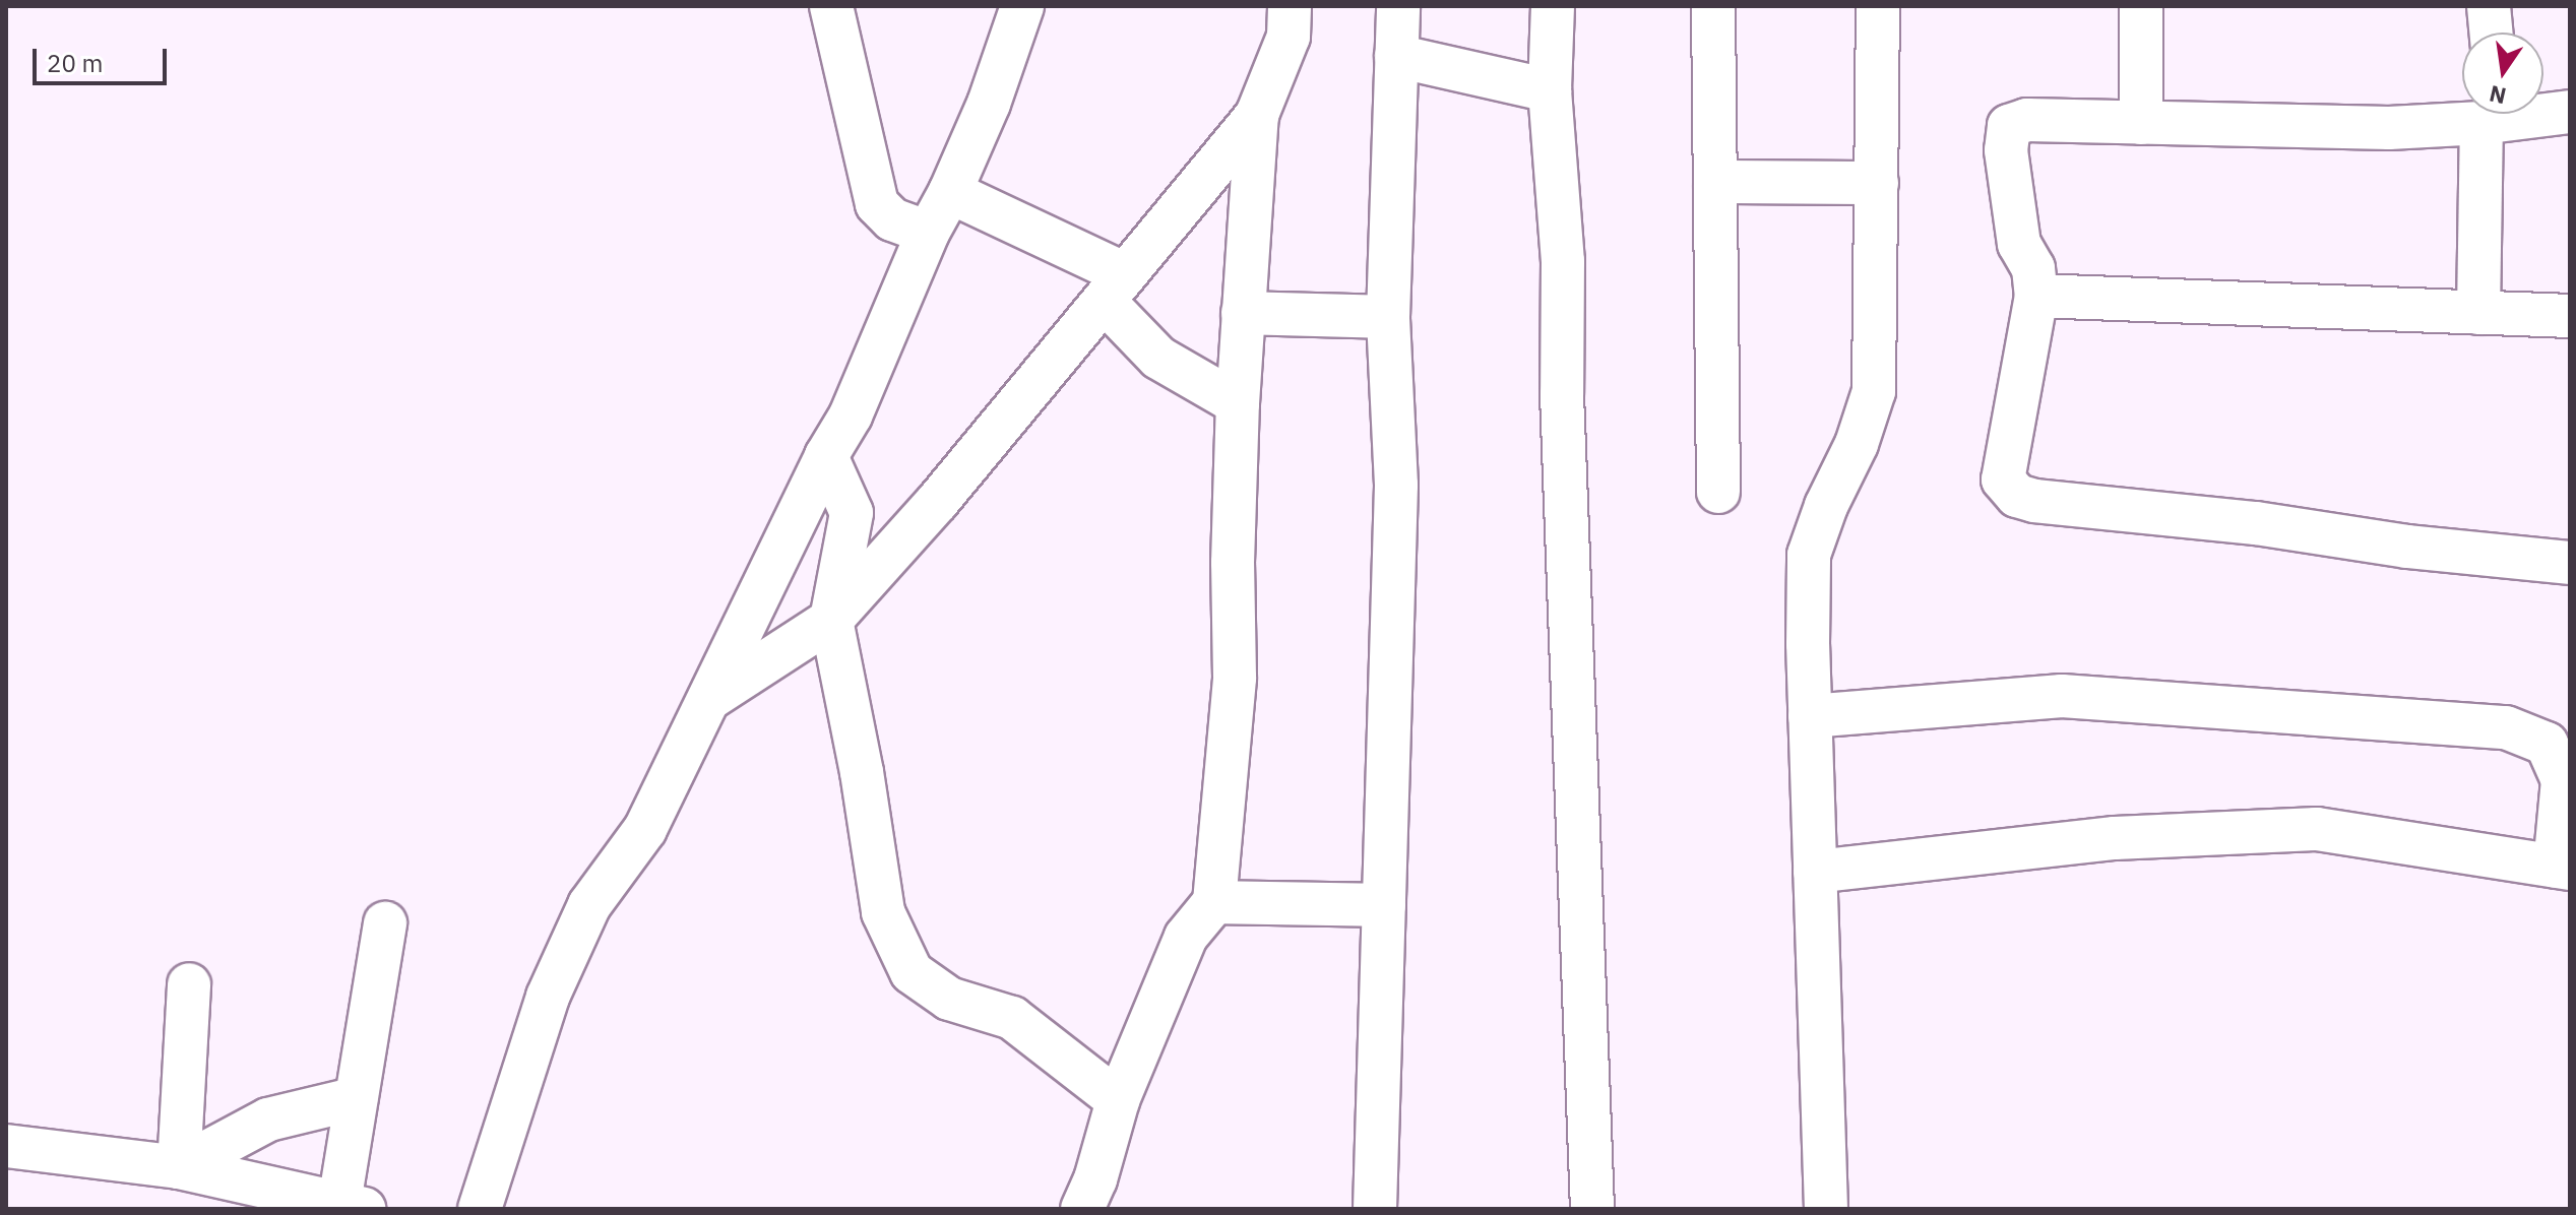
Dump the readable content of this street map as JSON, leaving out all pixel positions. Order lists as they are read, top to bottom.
{
  "scale_bar": "20 m",
  "north": "bottom"
}
